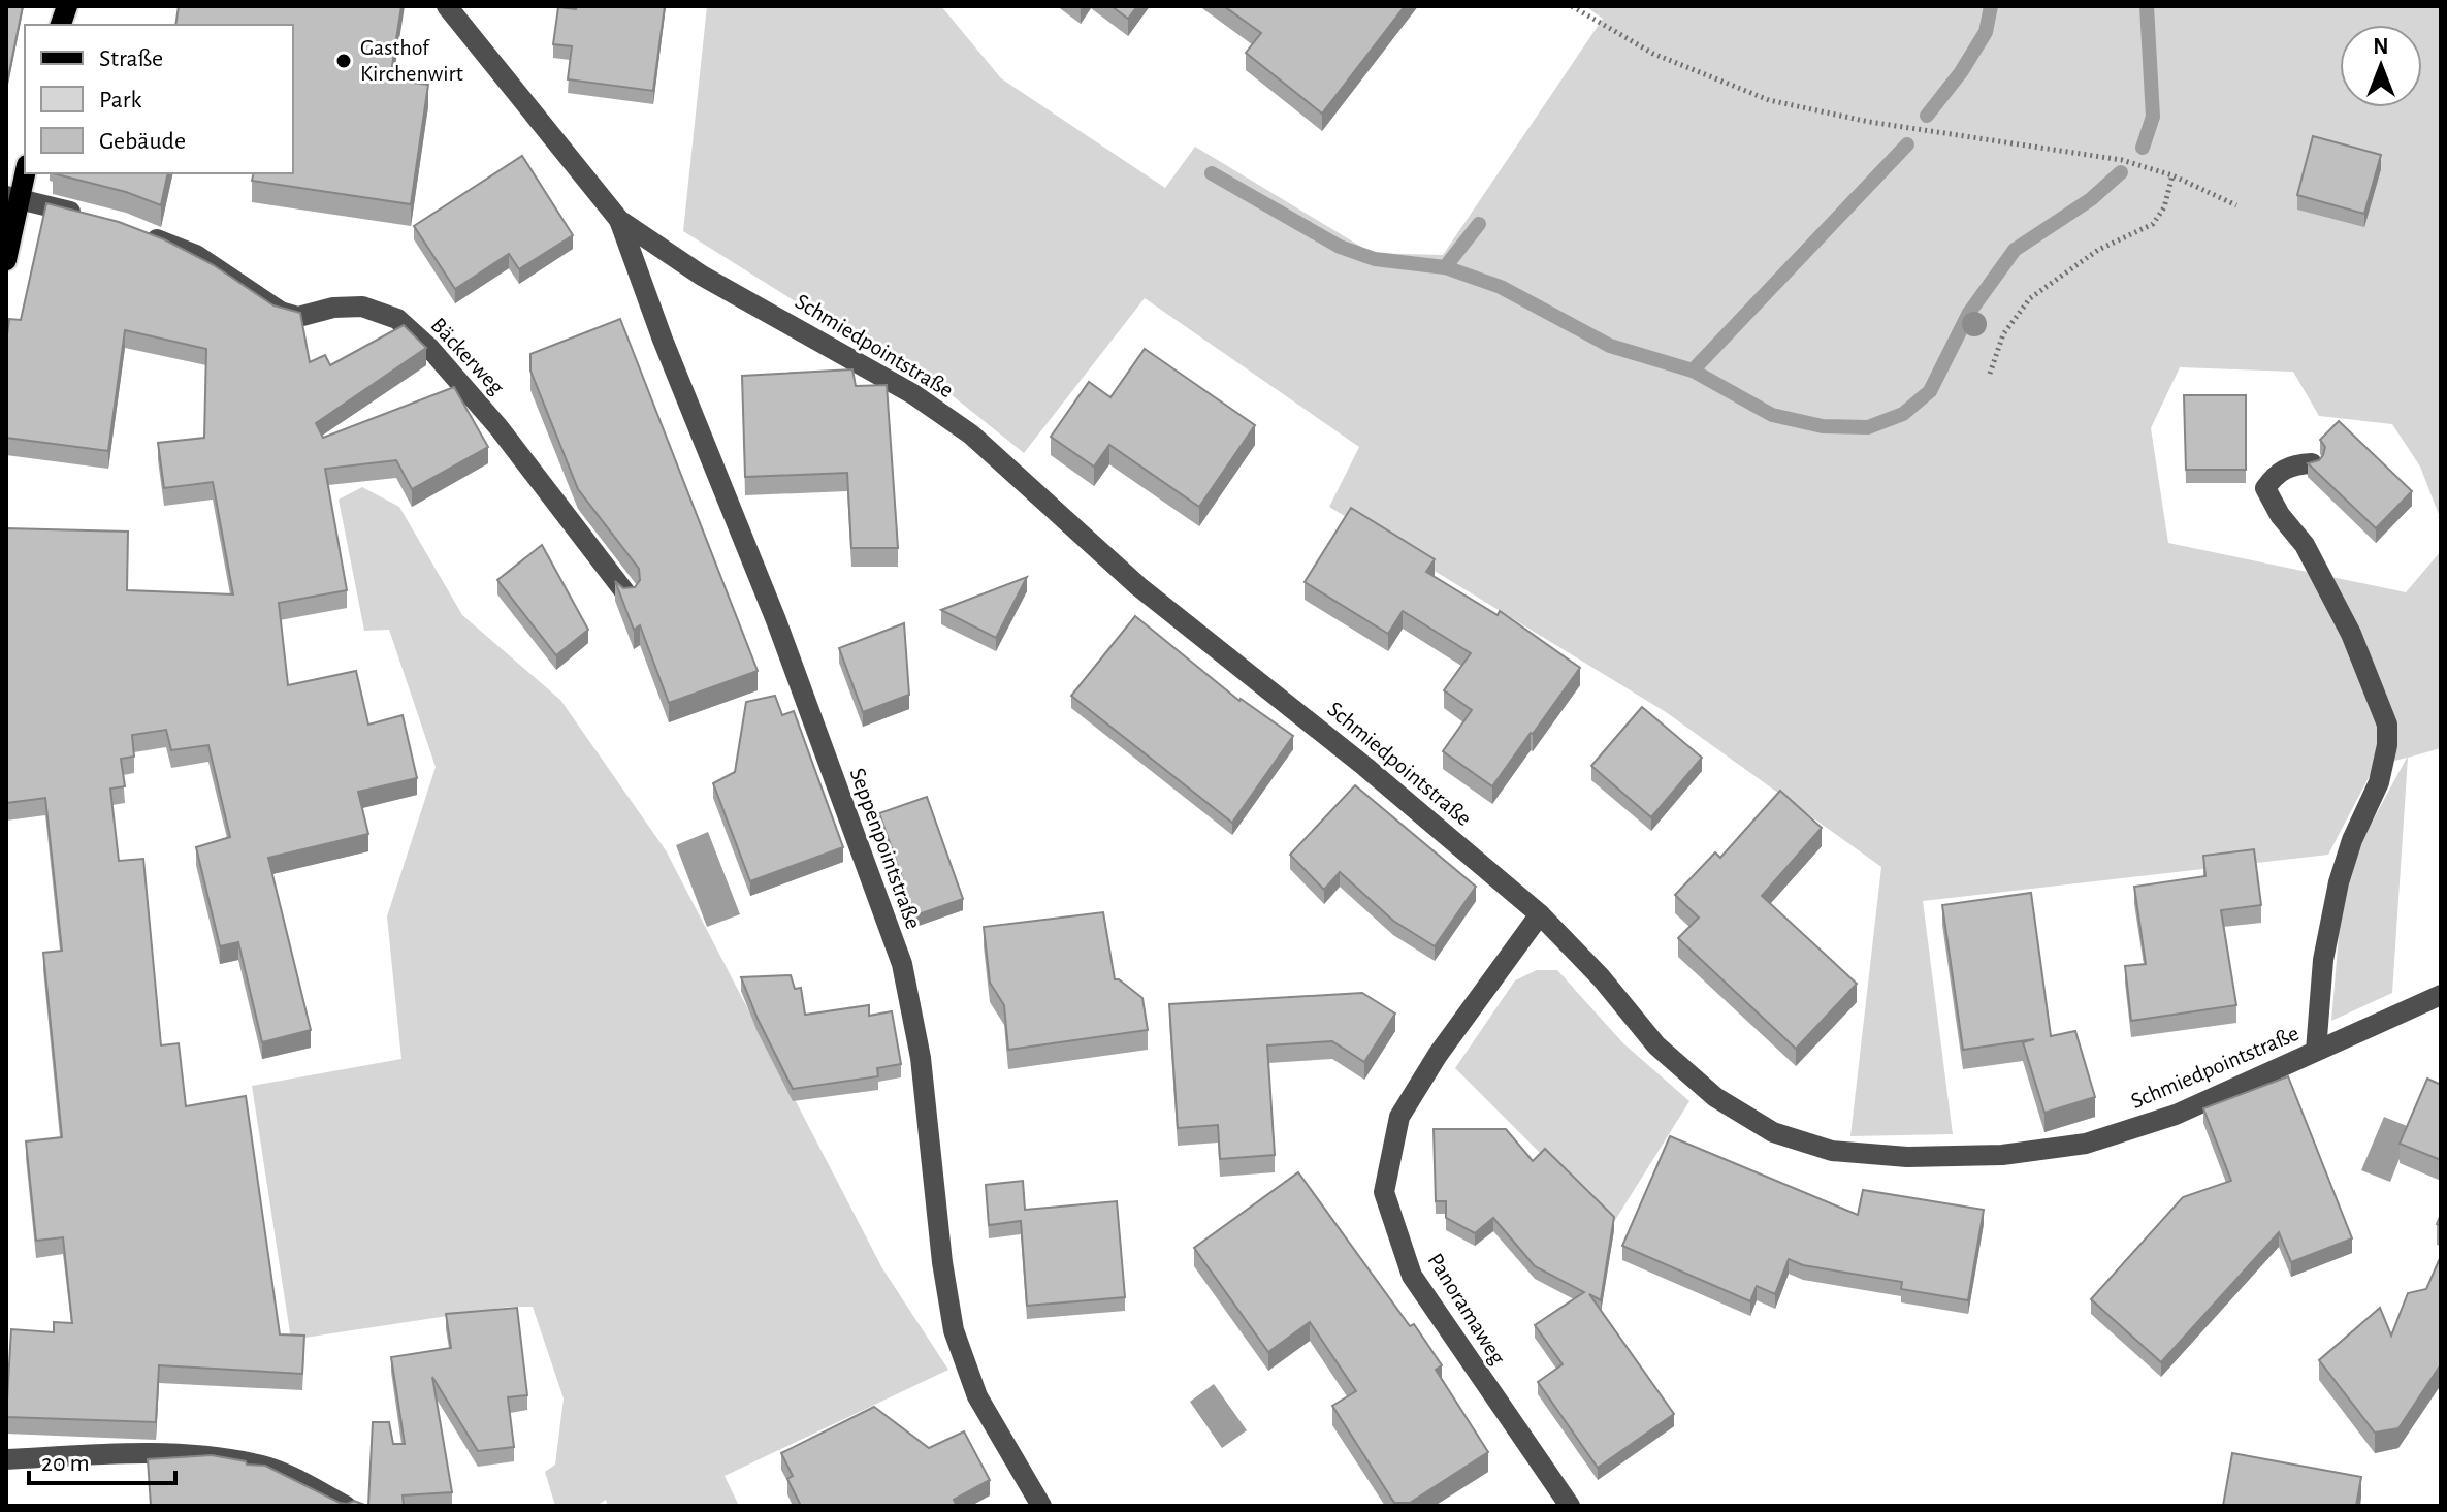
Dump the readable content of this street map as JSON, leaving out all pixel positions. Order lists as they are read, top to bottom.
{
  "streets": {
    "street": [
      "Schmiedpointstraße",
      "Bäckerweg",
      "Seppenpointstraße",
      "Panoramaweg"
    ]
  },
  "crossings": [
    ["Schmiedpointstraße", "Seppenpointstraße"],
    ["Schmiedpointstraße", "Panoramaweg"]
  ],
  "places": ["Gasthof Kirchenwirt"],
  "legend": ["Straße", "Park", "Gebäude"],
  "scale_bar": "20 m",
  "north": "top"
}
